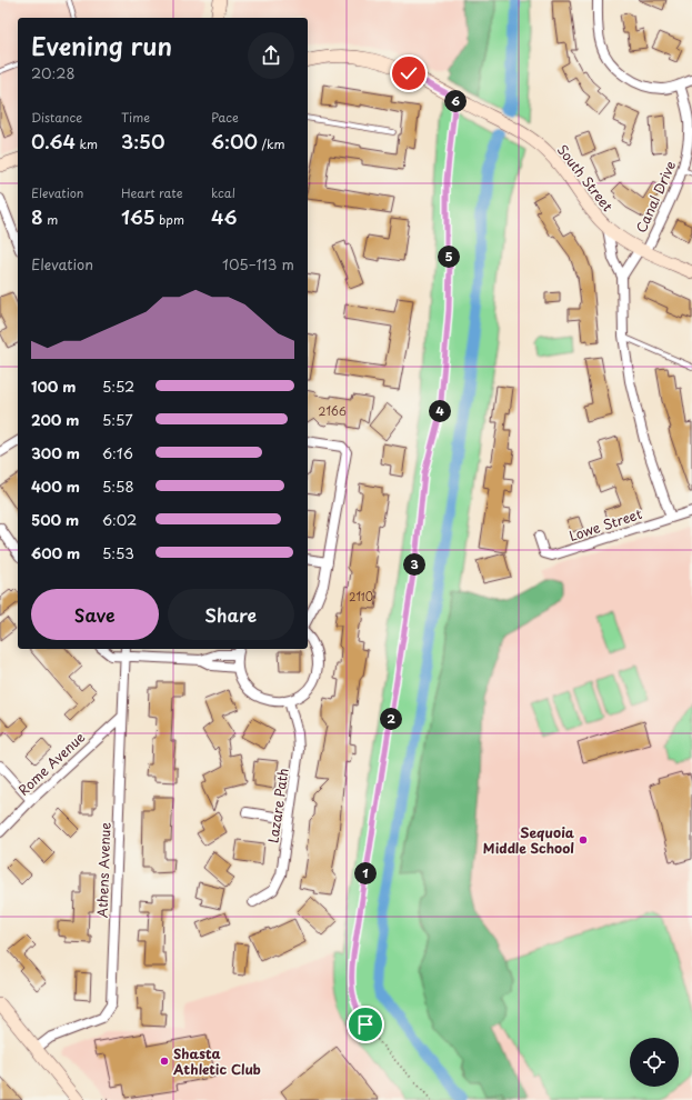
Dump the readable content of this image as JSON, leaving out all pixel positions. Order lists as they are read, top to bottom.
{
  "streets": {
    "street": [
      "South Street",
      "Canal Drive",
      "Lowe Street",
      "Rome Avenue",
      "Lazare Path",
      "Athens Avenue"
    ]
  },
  "crossings": [
    ["South Street", "Canal Drive"],
    ["Rome Avenue", "Athens Avenue"]
  ],
  "places": ["Sequoia Middle School", "Shasta Athletic Club"],
  "house_numbers": ["2166", "2110"],
  "page": {
    "heading": ["Evening run", "20:28"],
    "pins": [
      "6",
      "5",
      "4",
      "3",
      "2",
      "1"
    ],
    "stats": [
      ["Distance", "0.64 km"],
      ["Time", "3:50"],
      ["Pace", "6:00 /km"],
      ["Elevation", "8 m"],
      ["Heart rate", "165 bpm"],
      ["kcal", "46"]
    ],
    "chart": ["Elevation", "105–113 m"],
    "list": [
      {
        "name": "100 m",
        "note": "5:52"
      },
      {
        "name": "200 m",
        "note": "5:57"
      },
      {
        "name": "300 m",
        "note": "6:16"
      },
      {
        "name": "400 m",
        "note": "5:58"
      },
      {
        "name": "500 m",
        "note": "6:02"
      },
      {
        "name": "600 m",
        "note": "5:53"
      }
    ],
    "buttons": ["Save", "Share"]
  }
}
